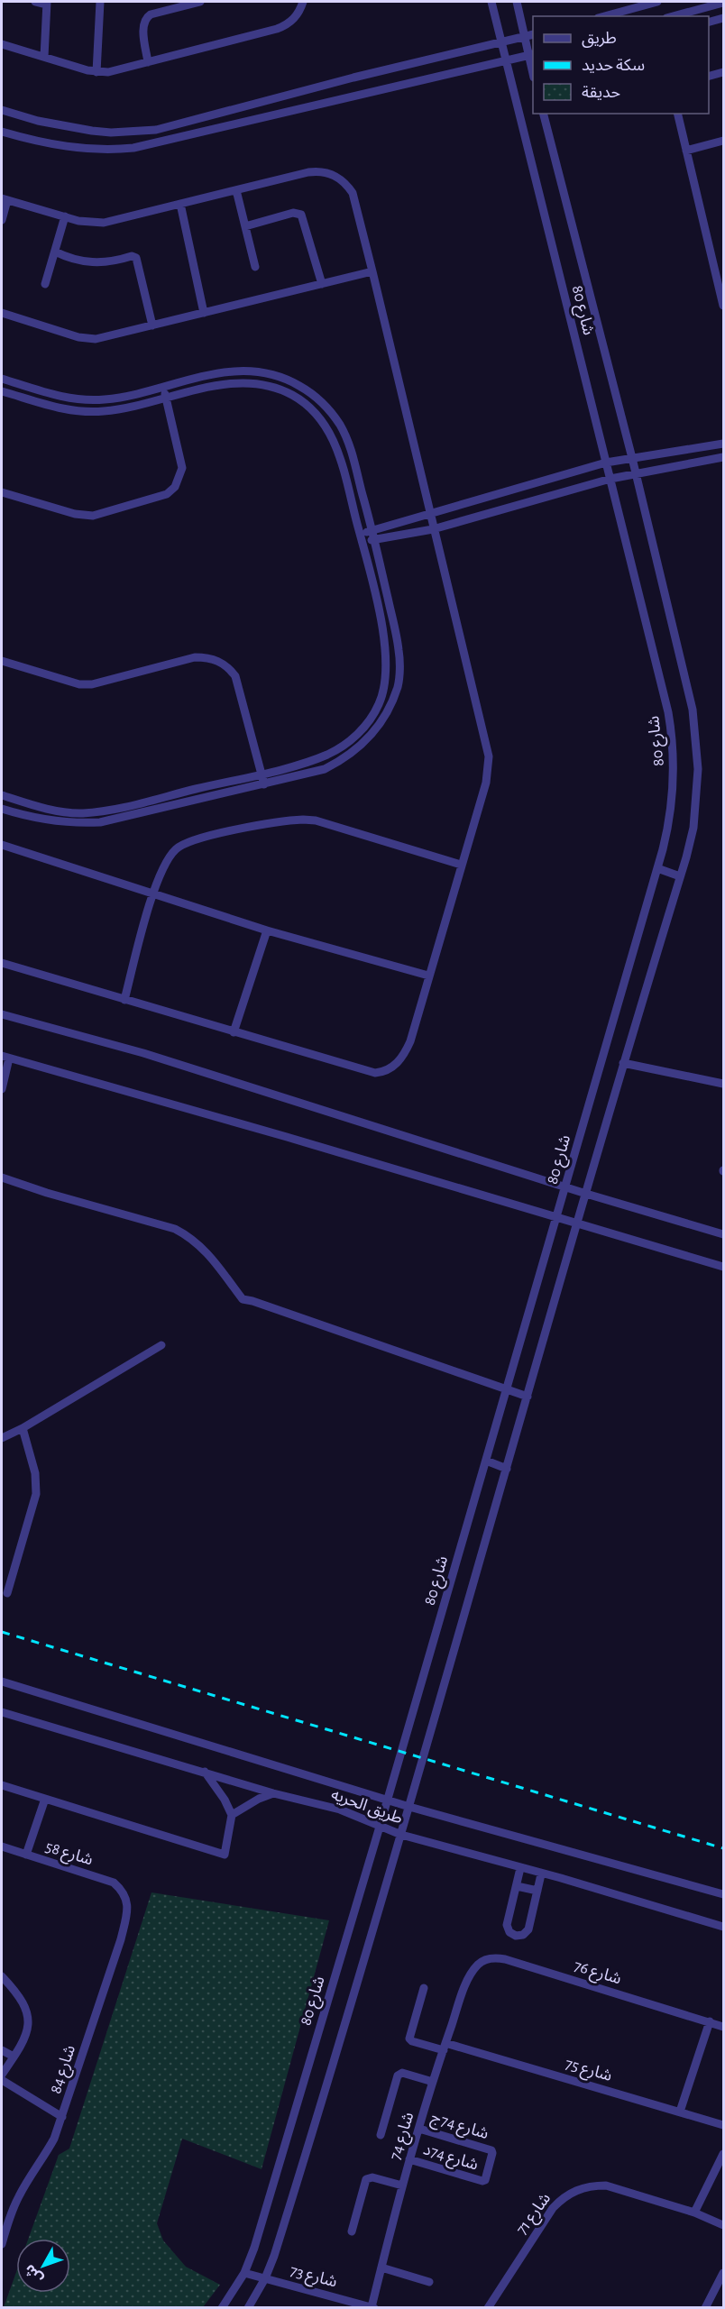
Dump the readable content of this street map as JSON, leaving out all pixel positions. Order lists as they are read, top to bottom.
{
  "streets": {
    "street": [
      "شارع 80",
      "طريق الحريه",
      "شارع 58",
      "شارع 76",
      "شارع 84",
      "شارع 75",
      "شارع 74ج",
      "شارع 74",
      "شارع 74د",
      "شارع 71",
      "شارع 73"
    ]
  },
  "crossings": [
    ["شارع 80", "طريق الحريه"],
    ["شارع 80", "شارع 73"],
    ["شارع 58", "شارع 84"],
    ["شارع 76", "شارع 74"],
    ["شارع 75", "شارع 74"],
    ["شارع 74ج", "شارع 74"],
    ["شارع 74ج", "شارع 74د"],
    ["شارع 74", "شارع 74د"],
    ["شارع 74", "شارع 73"]
  ],
  "legend": ["طريق", "سكة حديد", "حديقة"],
  "north": "bottom left"
}
